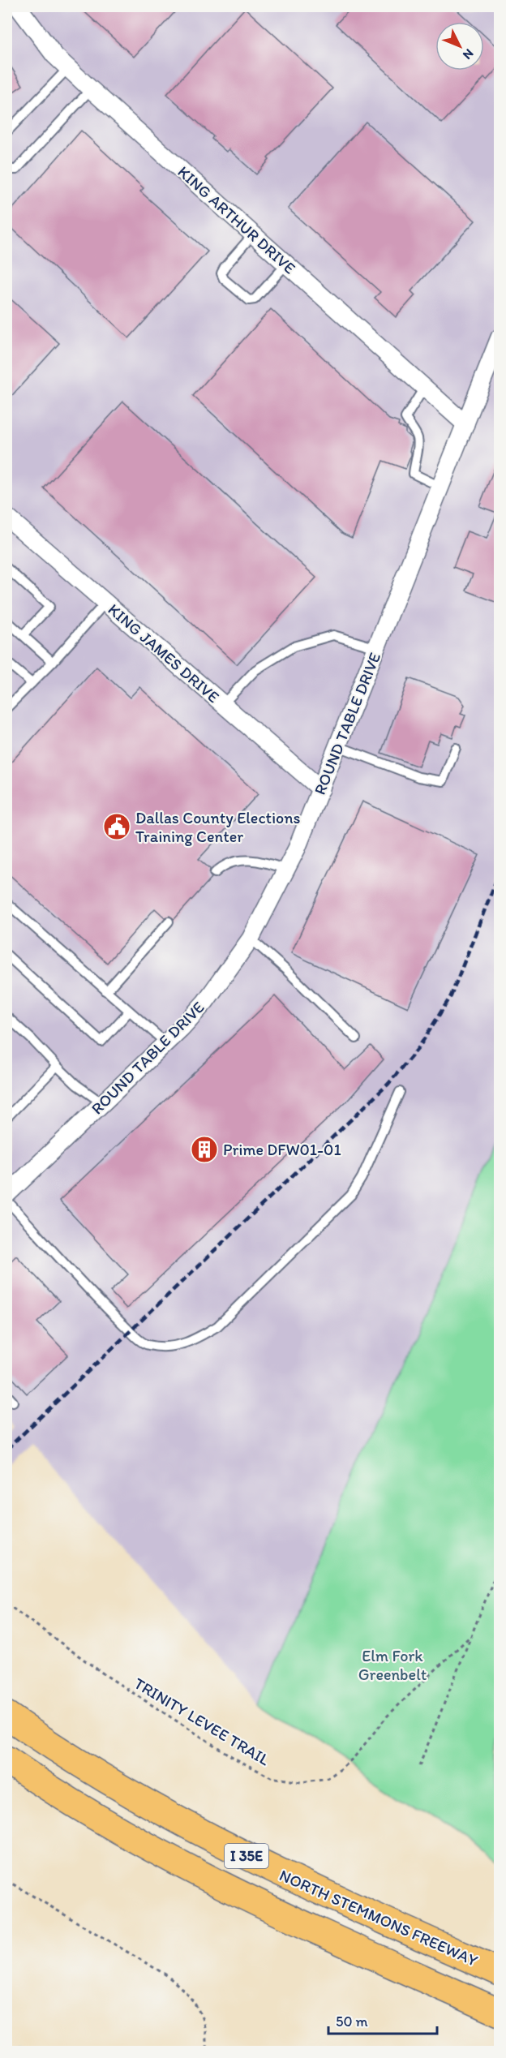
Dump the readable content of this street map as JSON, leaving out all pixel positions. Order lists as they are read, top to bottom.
{
  "streets": {
    "highway": ["I 35E", "NORTH STEMMONS FREEWAY"],
    "street": ["KING ARTHUR DRIVE", "KING JAMES DRIVE", "ROUND TABLE DRIVE"],
    "path": ["TRINITY LEVEE TRAIL"]
  },
  "crossings": [
    ["KING ARTHUR DRIVE", "ROUND TABLE DRIVE"],
    ["KING JAMES DRIVE", "ROUND TABLE DRIVE"]
  ],
  "parks": ["Elm Fork Greenbelt"],
  "places": {
    "public building": ["Dallas County Elections Training Center"],
    "building": ["Prime DFW01-01"]
  },
  "scale_bar": "50 m",
  "north": "bottom right"
}
